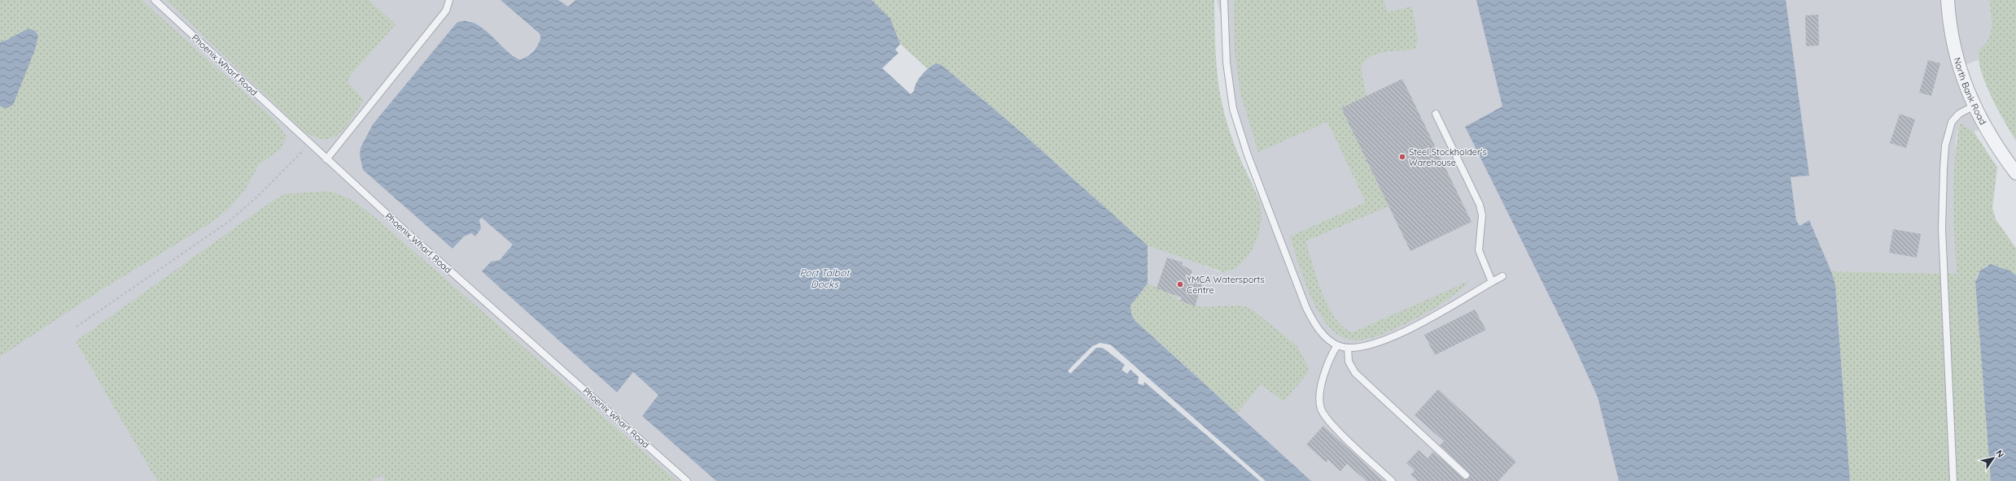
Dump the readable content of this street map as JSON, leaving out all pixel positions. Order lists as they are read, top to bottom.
{
  "streets": {
    "street": ["North Bank Road"],
    "lane": ["Phoenix Wharf Road"]
  },
  "water": ["Port Talbot Docks"],
  "places": ["Steel Stockholder's Warehouse", "YMCA Watersports Centre"],
  "north": "top right"
}
